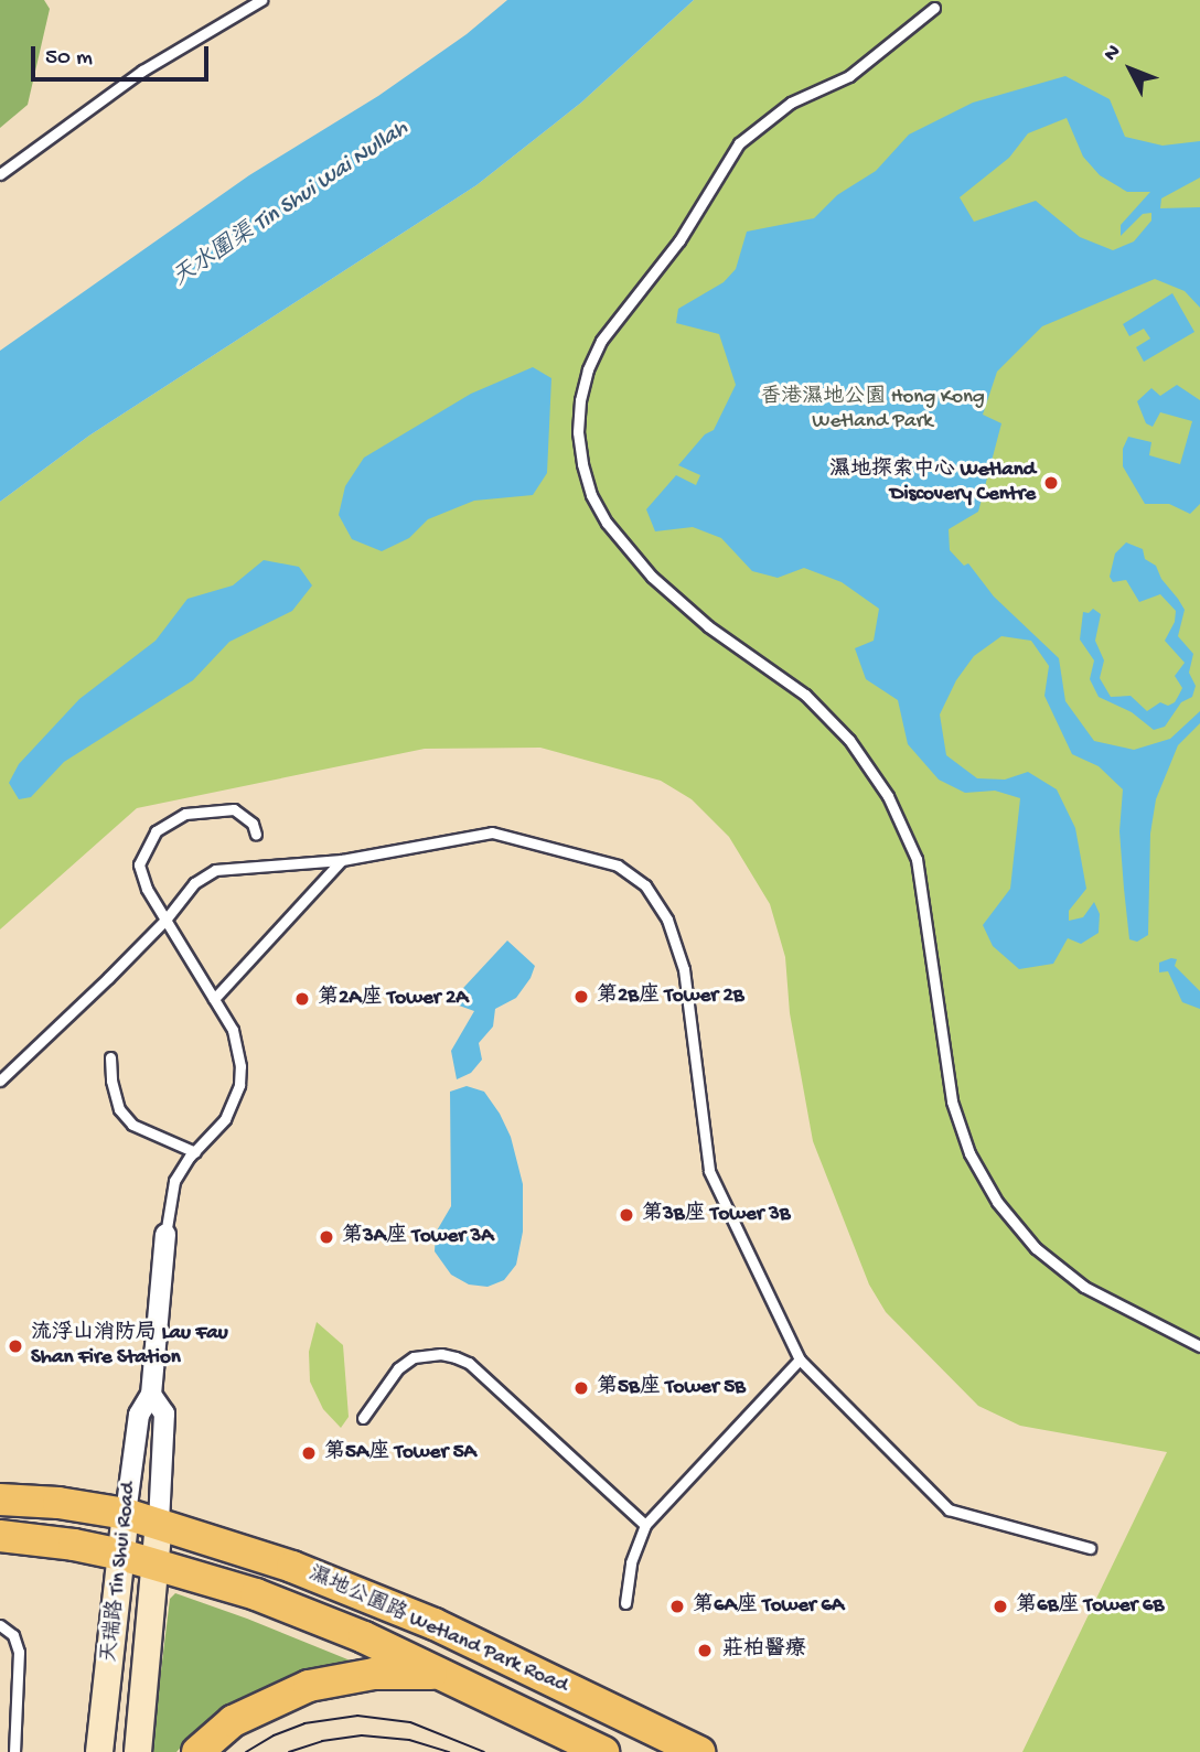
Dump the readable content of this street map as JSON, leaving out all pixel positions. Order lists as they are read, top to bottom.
{
  "streets": {
    "main road": ["天瑞路 Tin Shui Road", "濕地公園路 Wetland Park Road"]
  },
  "crossings": [
    ["天瑞路 Tin Shui Road", "濕地公園路 Wetland Park Road"]
  ],
  "water": ["天水圍渠 Tin Shui Wai Nullah"],
  "parks": ["香港濕地公園 Hong Kong Wetland Park"],
  "places": [
    "濕地探索中心 Wetland Discovery Centre",
    "第2B座 Tower 2B",
    "第2A座 Tower 2A",
    "第3B座 Tower 3B",
    "第3A座 Tower 3A",
    "流浮山消防局 Lau Fau Shan Fire Station",
    "第5B座 Tower 5B",
    "第5A座 Tower 5A",
    "第6A座 Tower 6A",
    "第6B座 Tower 6B",
    "莊柏醫療"
  ],
  "scale_bar": "50 m",
  "north": "top left"
}
